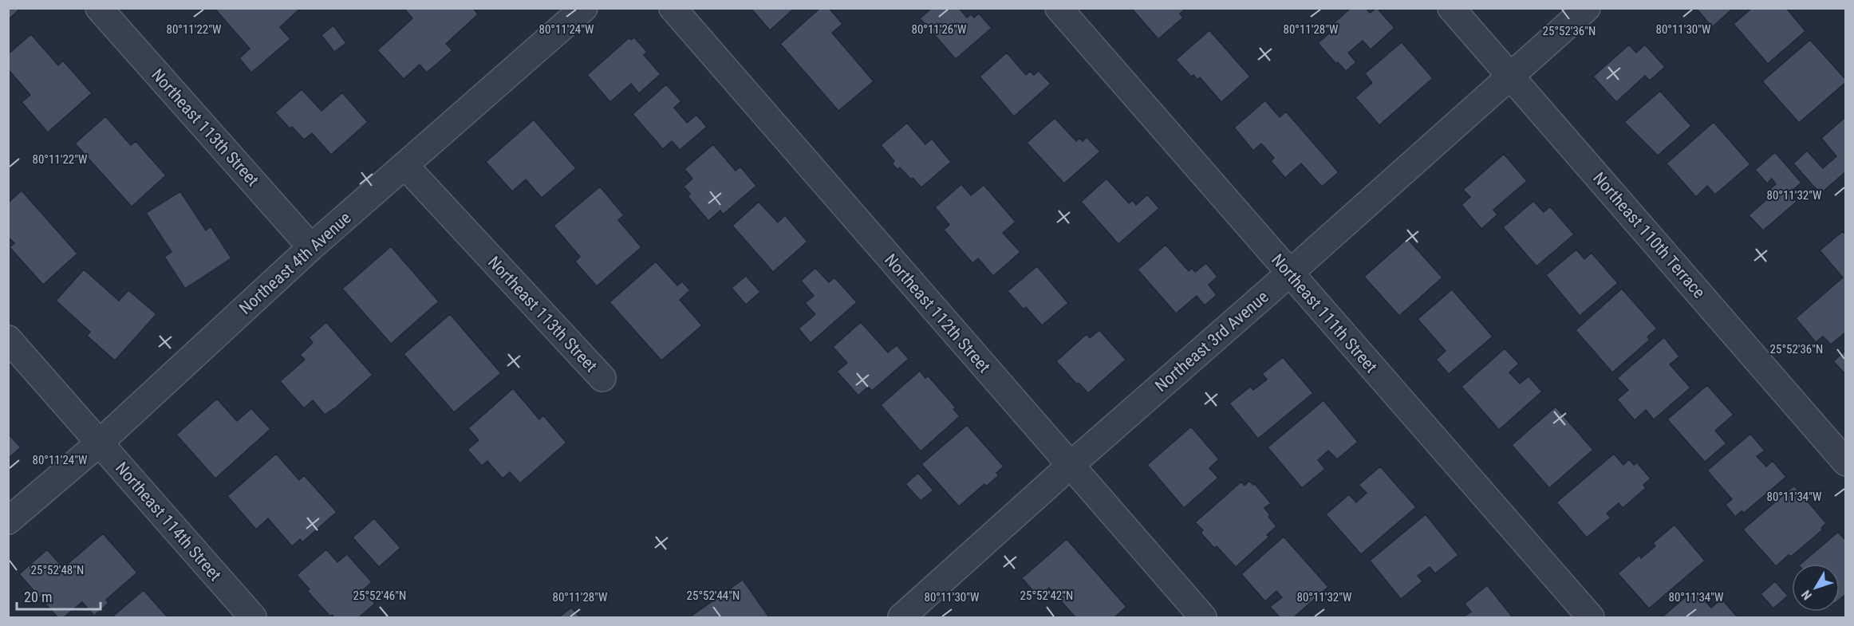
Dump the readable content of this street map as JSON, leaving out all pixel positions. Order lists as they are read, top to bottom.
{
  "streets": {
    "street": [
      "Northeast 113th Street",
      "Northeast 110th Terrace",
      "Northeast 4th Avenue",
      "Northeast 112th Street",
      "Northeast 111th Street",
      "Northeast 3rd Avenue",
      "Northeast 114th Street"
    ]
  },
  "crossings": [
    ["Northeast 113th Street", "Northeast 4th Avenue"],
    ["Northeast 110th Terrace", "Northeast 3rd Avenue"],
    ["Northeast 4th Avenue", "Northeast 114th Street"],
    ["Northeast 112th Street", "Northeast 3rd Avenue"],
    ["Northeast 111th Street", "Northeast 3rd Avenue"]
  ],
  "scale_bar": "20 m",
  "north": "bottom left",
  "coordinates": [
    "80°11'22\"W",
    "80°11'24\"W",
    "80°11'26\"W",
    "80°11'28\"W",
    "80°11'30\"W",
    "25°52'36\"N",
    "80°11'32\"W",
    "80°11'34\"W",
    "25°52'48\"N",
    "25°52'46\"N",
    "25°52'44\"N",
    "25°52'42\"N"
  ]
}
